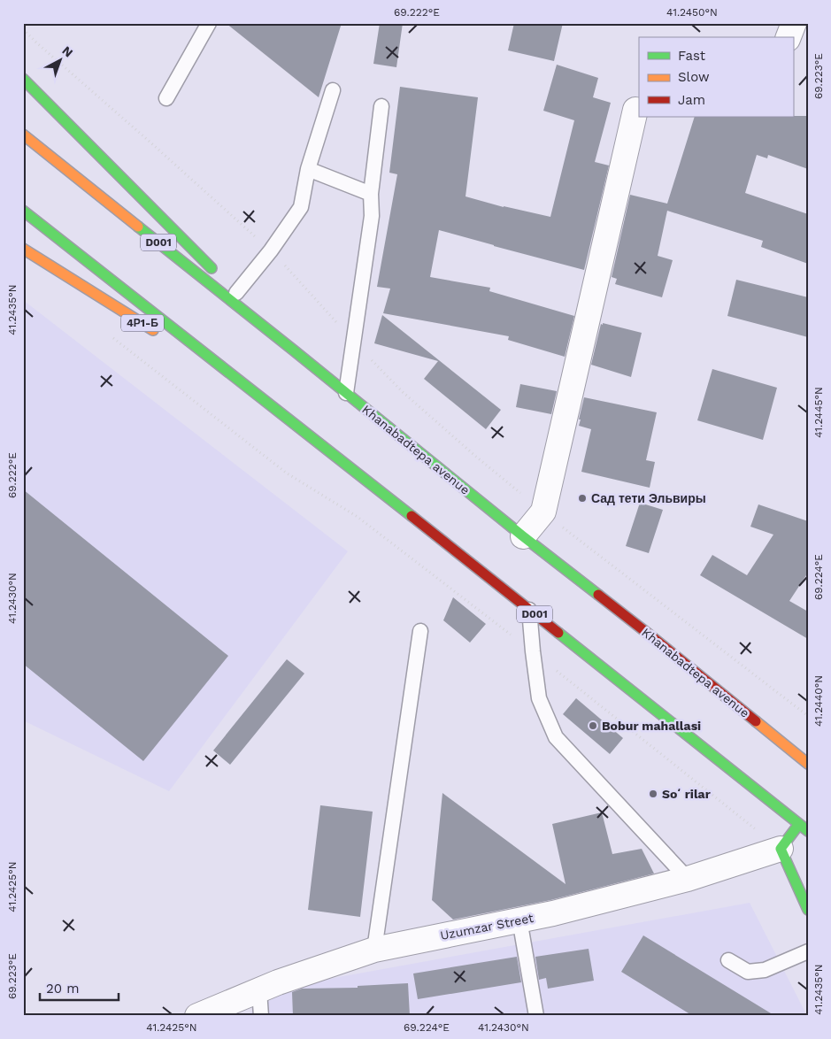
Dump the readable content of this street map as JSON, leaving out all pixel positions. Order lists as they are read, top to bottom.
{
  "streets": {
    "main road": ["D001", "4Р1-Б", "Khanabadtepa avenue"],
    "street": ["Uzumzar Street"]
  },
  "places": ["Сад тети Эльвиры", "Bobur mahallasi", "Soʻrilar"],
  "legend": ["Fast", "Slow", "Jam"],
  "scale_bar": "20 m",
  "north": "top right",
  "coordinates": [
    "69.222°E",
    "41.2450°N",
    "69.223°E",
    "41.2435°N",
    "41.2445°N",
    "69.224°E",
    "41.2430°N",
    "41.2440°N",
    "41.2425°N"
  ]
}
